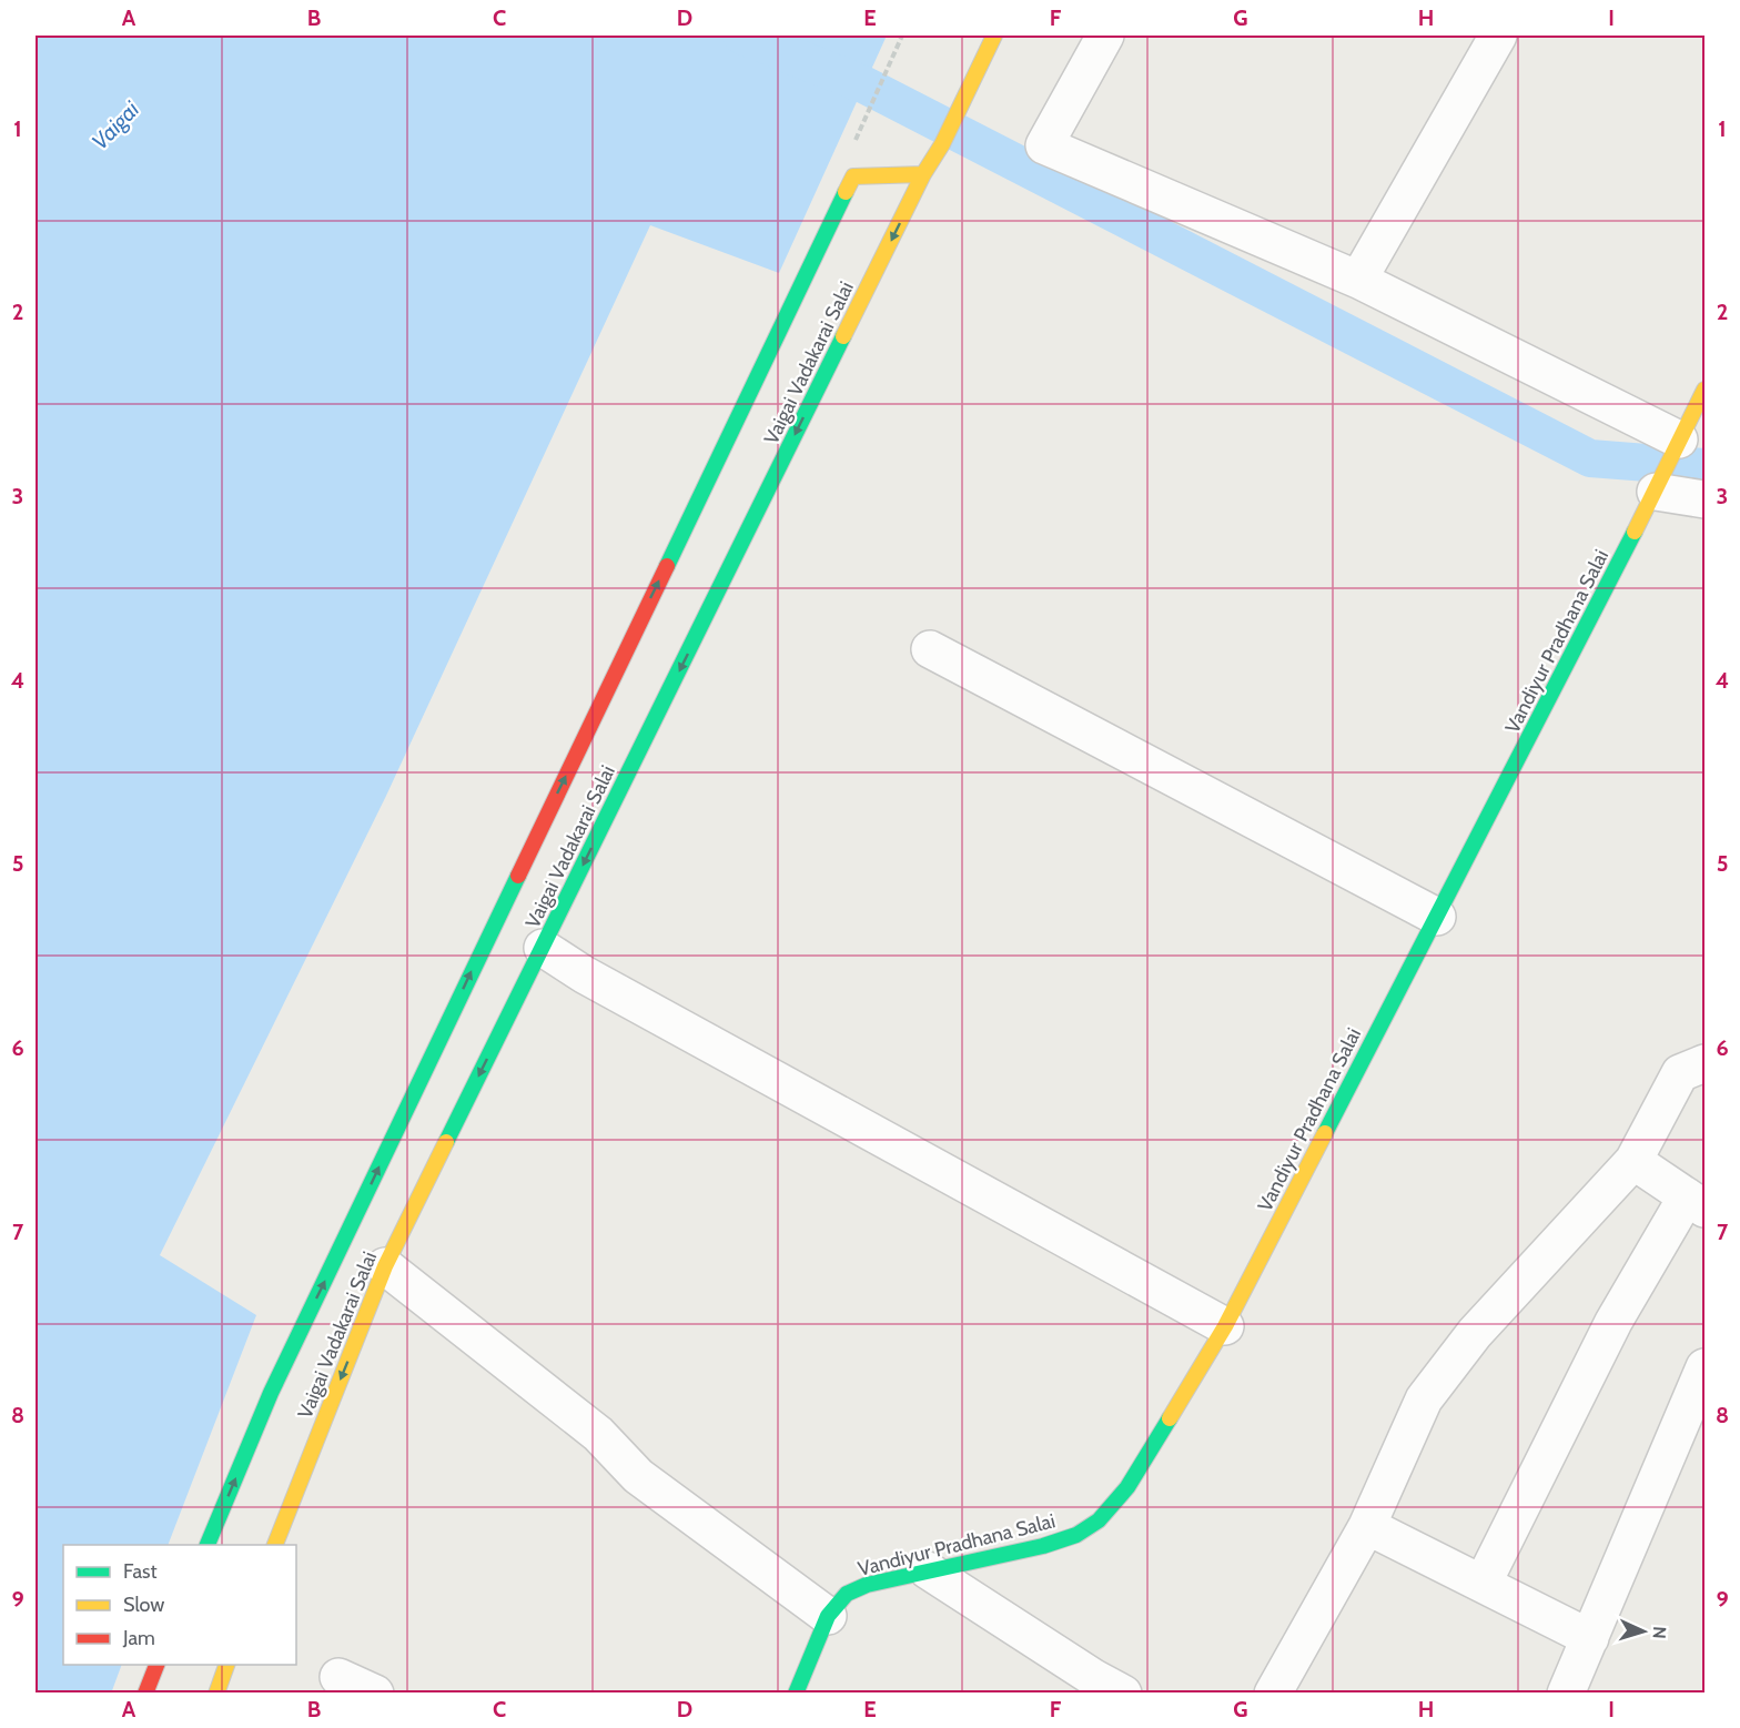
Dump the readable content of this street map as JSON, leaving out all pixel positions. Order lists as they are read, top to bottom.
{
  "streets": {
    "street": ["Vaigai Vadakarai Salai", "Vandiyur Pradhana Salai"]
  },
  "water": ["Vaigai"],
  "legend": ["Fast", "Slow", "Jam"],
  "north": "right",
  "grid": {
    "columns": [
      "A",
      "B",
      "C",
      "D",
      "E",
      "F",
      "G",
      "H",
      "I"
    ],
    "rows": [
      "1",
      "2",
      "3",
      "4",
      "5",
      "6",
      "7",
      "8",
      "9"
    ]
  }
}
